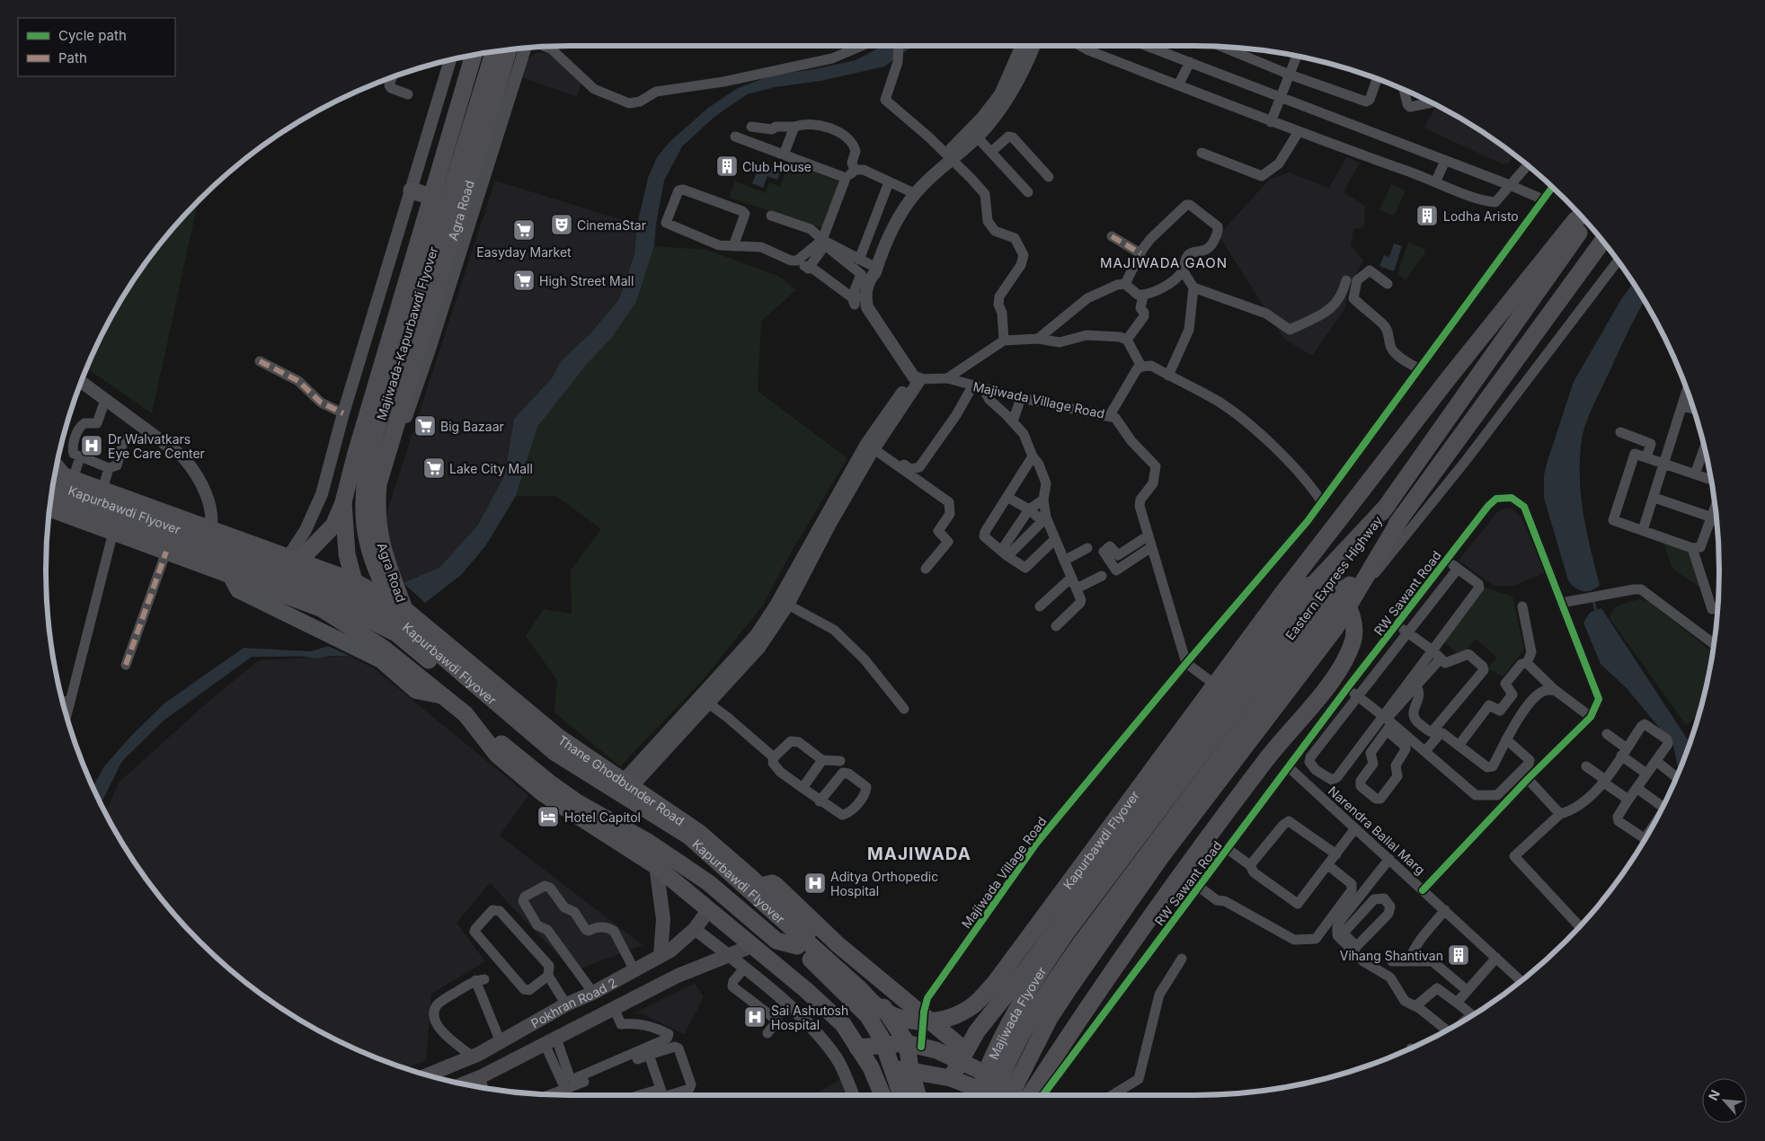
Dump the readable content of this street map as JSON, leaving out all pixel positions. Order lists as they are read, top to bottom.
{
  "streets": {
    "highway": [
      "Agra Road",
      "Majiwada-Kapurbawdi Flyover",
      "Kapurbawdi Flyover",
      "Eastern Express Highway",
      "Thane Ghodbunder Road",
      "Majiwada Flyover"
    ],
    "main road": ["Pokhran Road 2"],
    "street": ["Majiwada Village Road", "RW Sawant Road", "Narendra Ballal Marg"]
  },
  "crossings": [
    ["Agra Road", "Majiwada-Kapurbawdi Flyover"],
    ["Agra Road", "Kapurbawdi Flyover"],
    ["Agra Road", "Thane Ghodbunder Road"],
    ["Majiwada-Kapurbawdi Flyover", "Kapurbawdi Flyover"],
    ["Majiwada-Kapurbawdi Flyover", "Thane Ghodbunder Road"],
    ["Majiwada Village Road", "Thane Ghodbunder Road"],
    ["Kapurbawdi Flyover", "Thane Ghodbunder Road"],
    ["Eastern Express Highway", "Majiwada Flyover"],
    ["RW Sawant Road", "Narendra Ballal Marg"]
  ],
  "districts": ["MAJIWADA GAON", "MAJIWADA"],
  "places": {
    "building": ["Club House", "Lodha Aristo", "Vihang Shantivan"],
    "theatre": ["CinemaStar"],
    "supermarket": [
      "Easyday Market",
      "High Street Mall",
      "Big Bazaar",
      "Lake City Mall"
    ],
    "hospital": ["Dr Walvatkars Eye Care Center", "Aditya Orthopedic Hospital", "Sai Ashutosh Hospital"],
    "hotel": ["Hotel Capitol"]
  },
  "legend": ["Cycle path", "Path"],
  "north": "top left"
}
